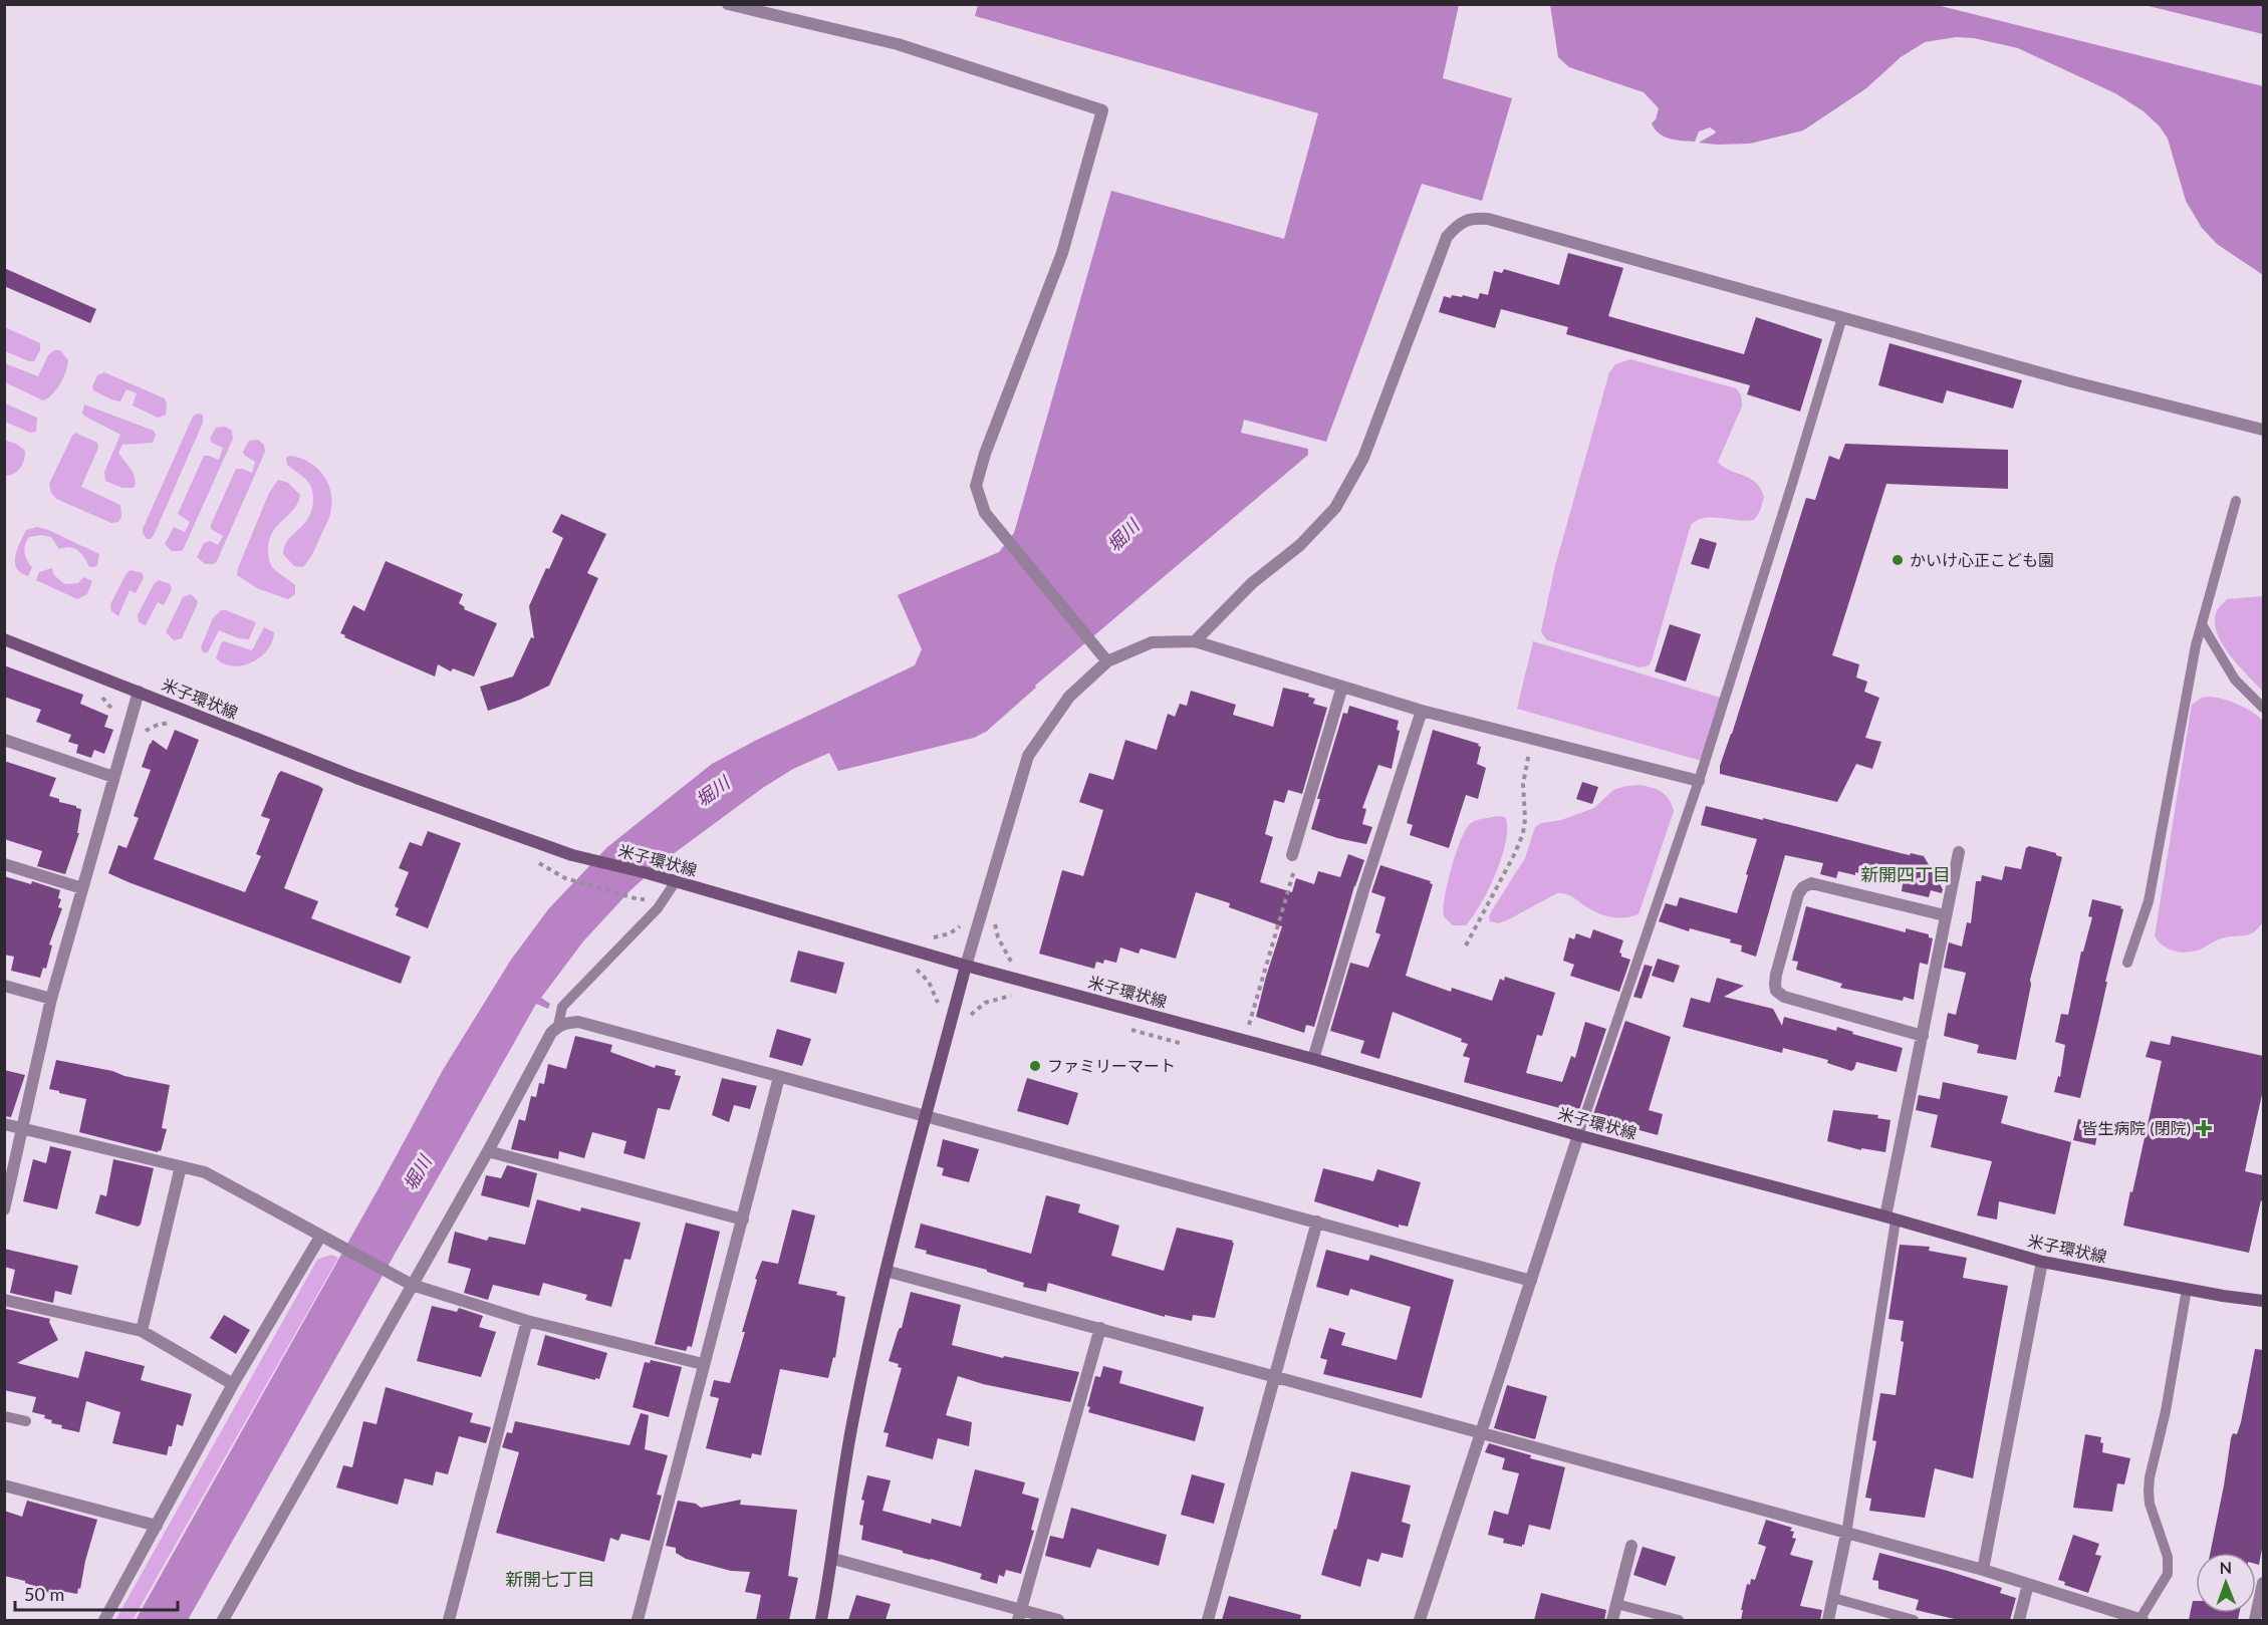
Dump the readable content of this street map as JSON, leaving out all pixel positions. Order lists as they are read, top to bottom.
{
  "streets": {
    "main road": ["米子環状線"]
  },
  "districts": ["新開四丁目", "新開七丁目"],
  "water": ["堀川"],
  "places": {
    "other": ["かいけ心正こども園", "ファミリーマート"],
    "health": ["皆生病院 (閉院)"]
  },
  "scale_bar": "50 m",
  "north": "top"
}
